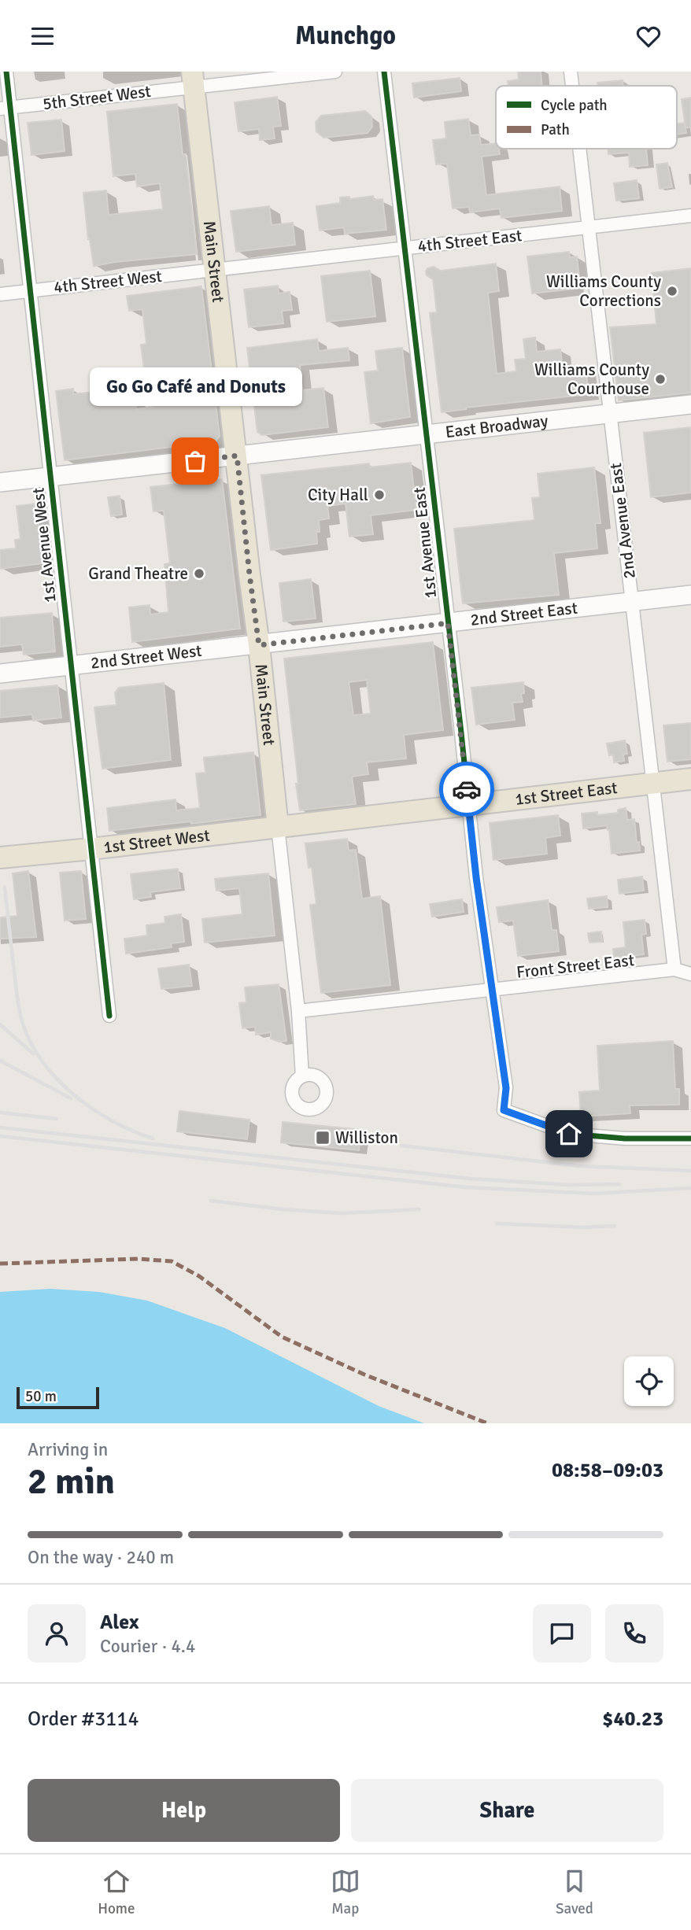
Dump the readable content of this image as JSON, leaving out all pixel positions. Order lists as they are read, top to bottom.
{
  "streets": {
    "main road": ["Main Street", "1st Street East", "1st Street West"],
    "street": [
      "5th Street West",
      "4th Street East",
      "4th Street West",
      "East Broadway",
      "2nd Avenue East",
      "1st Avenue East",
      "1st Avenue West",
      "2nd Street East",
      "2nd Street West",
      "Front Street East"
    ]
  },
  "crossings": [
    ["5th Street West", "Main Street"],
    ["5th Street West", "1st Avenue West"],
    ["4th Street East", "Main Street"],
    ["4th Street East", "4th Street West"],
    ["4th Street East", "2nd Avenue East"],
    ["4th Street East", "1st Avenue East"],
    ["Main Street", "4th Street West"],
    ["Main Street", "East Broadway"],
    ["Main Street", "2nd Street East"],
    ["Main Street", "2nd Street West"],
    ["Main Street", "1st Street East"],
    ["Main Street", "1st Street West"],
    ["Main Street", "Front Street East"],
    ["4th Street West", "1st Avenue West"],
    ["East Broadway", "2nd Avenue East"],
    ["East Broadway", "1st Avenue East"],
    ["East Broadway", "1st Avenue West"],
    ["2nd Avenue East", "2nd Street East"],
    ["2nd Avenue East", "1st Street East"],
    ["2nd Avenue East", "Front Street East"],
    ["1st Avenue East", "2nd Street East"],
    ["1st Avenue East", "1st Street East"],
    ["1st Avenue East", "Front Street East"],
    ["1st Avenue West", "2nd Street West"],
    ["1st Avenue West", "1st Street West"],
    ["2nd Street East", "2nd Street West"],
    ["1st Street East", "1st Street West"]
  ],
  "places": {
    "other": [
      "Williams County Corrections",
      "Williams County Courthouse",
      "Go Go Café and Donuts",
      "City Hall",
      "Grand Theatre"
    ],
    "transit": ["Williston"]
  },
  "legend": ["Cycle path", "Path"],
  "scale_bar": "50 m",
  "page": {
    "header": "Munchgo",
    "bubble": "Go Go Café and Donuts",
    "scale": "50 m",
    "heading": ["2 min", "Arriving in", "08:58–09:03"],
    "panel": [
      "Alex",
      "Courier · 4.4",
      "Order #3114",
      "$40.23"
    ],
    "bar": "On the way · 240 m",
    "buttons": ["Help", "Share"],
    "tabs": ["Home", "Map", "Saved"]
  }
}
